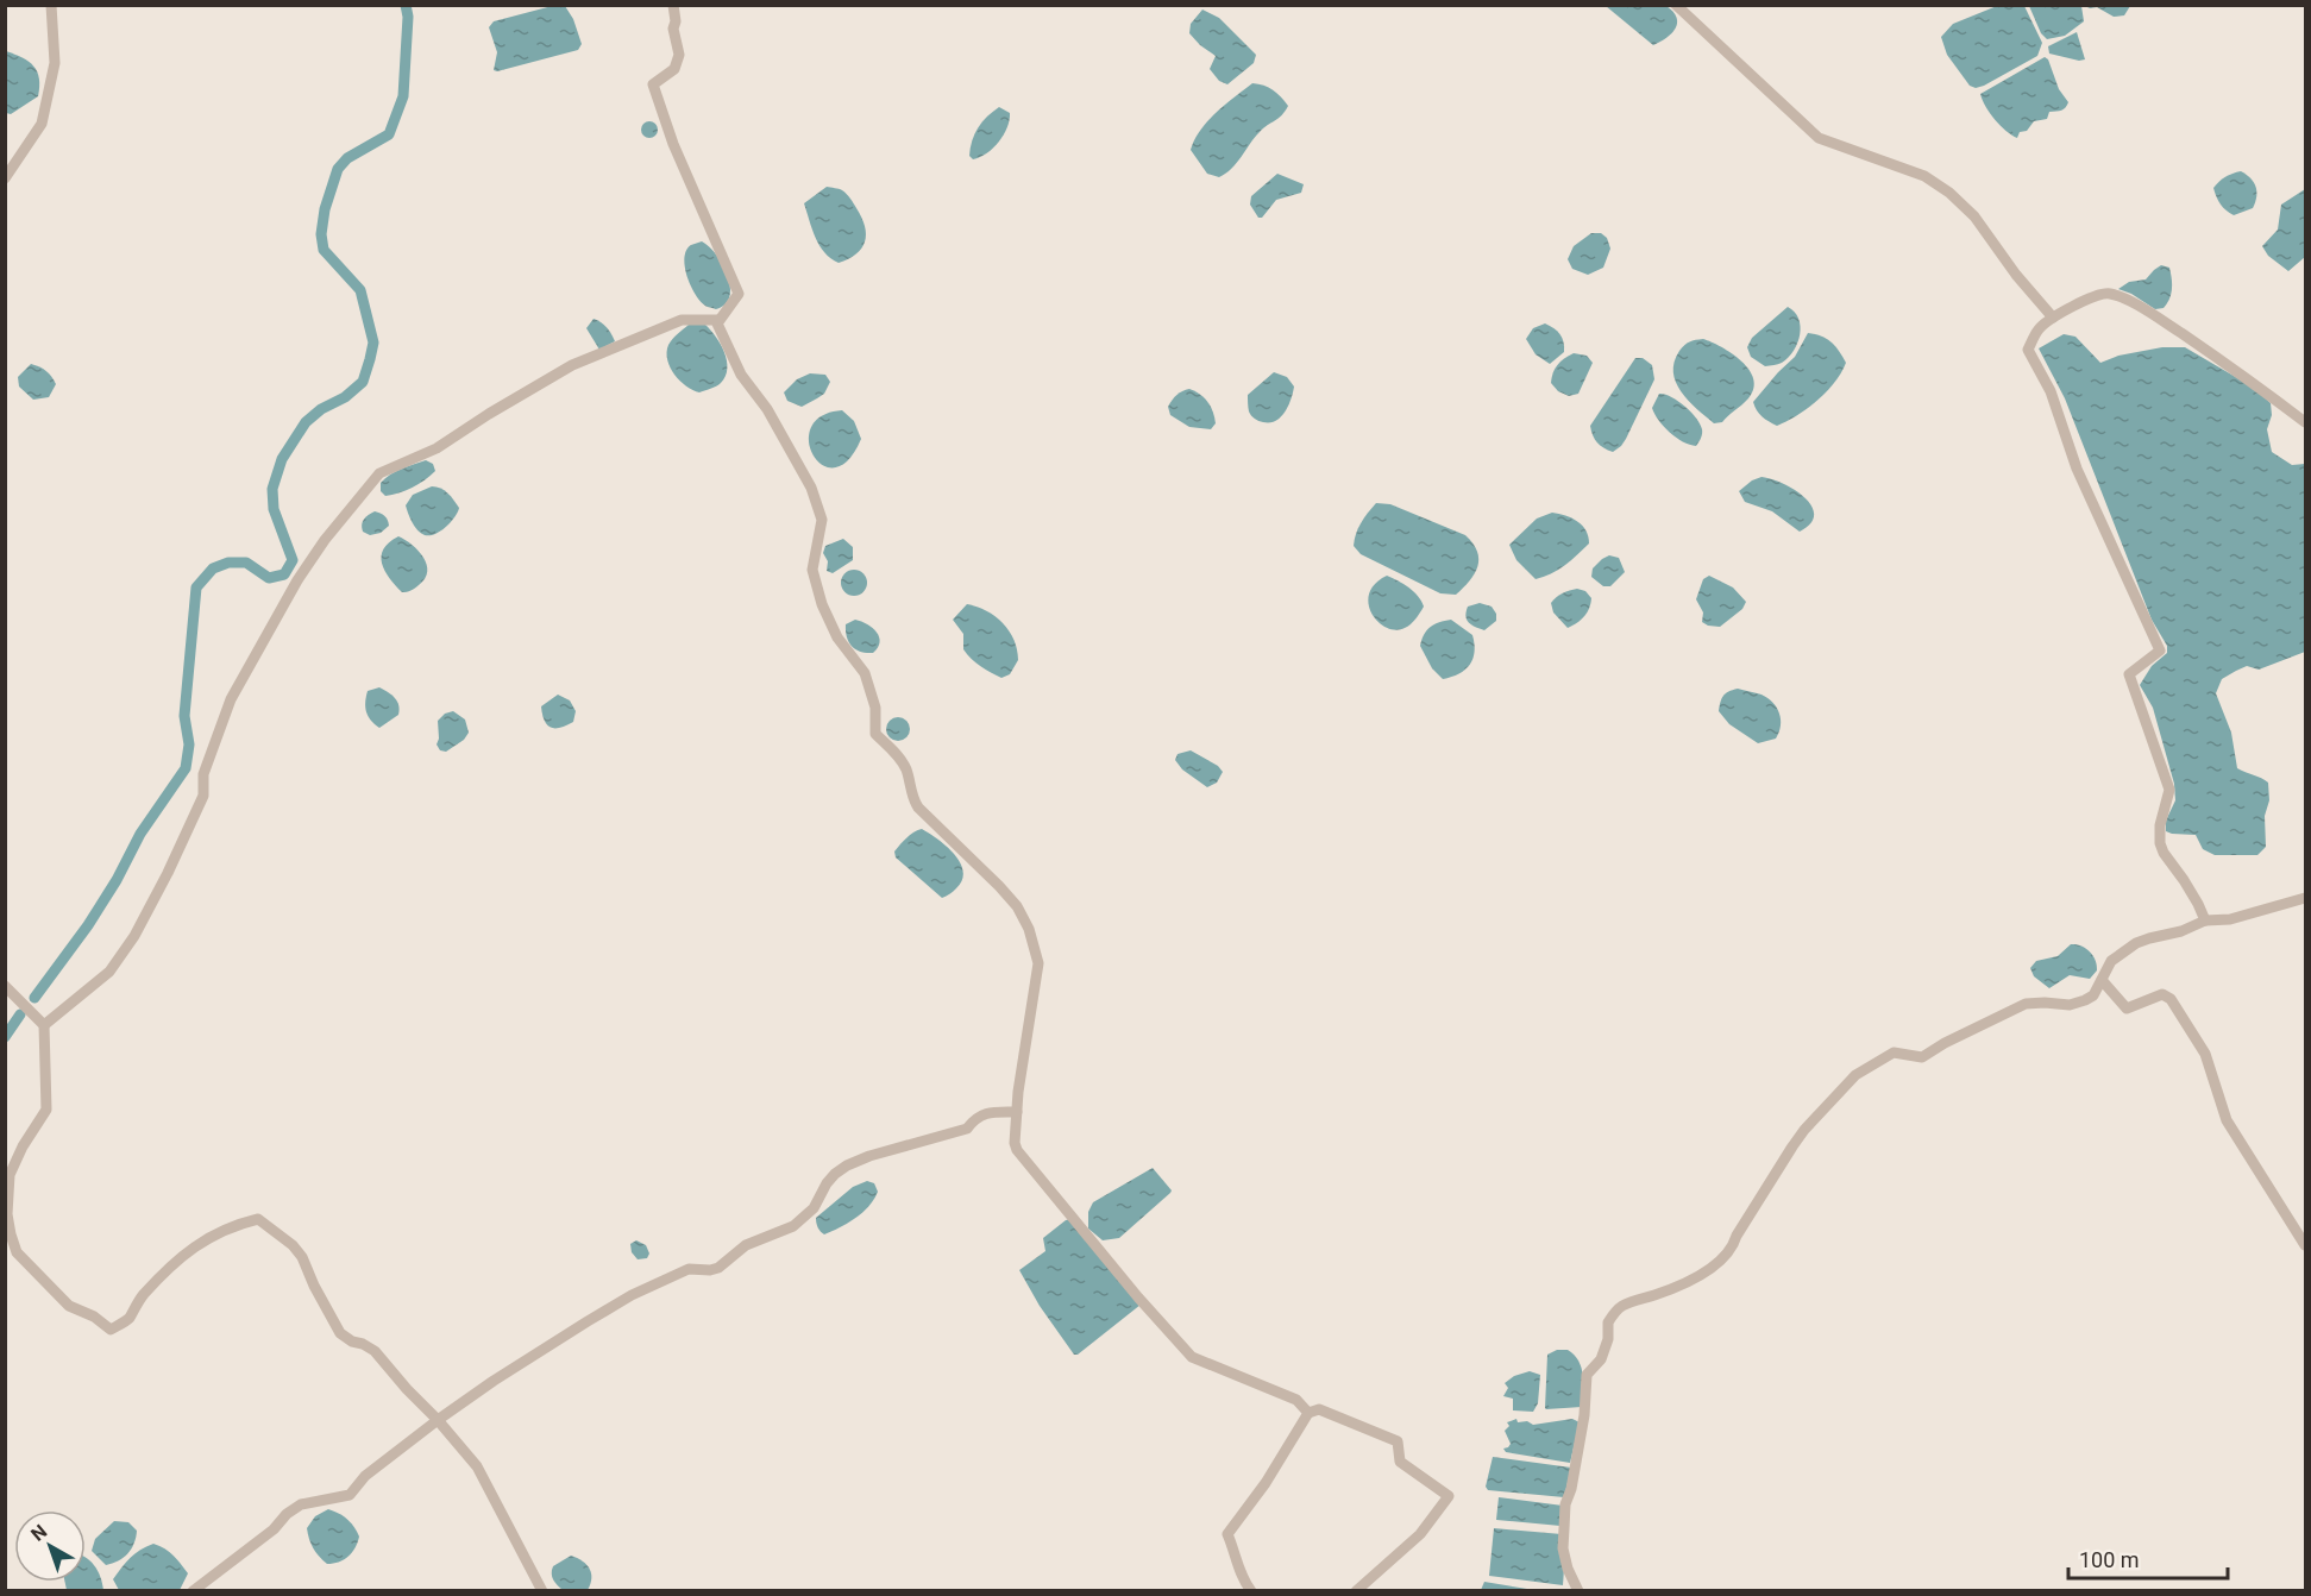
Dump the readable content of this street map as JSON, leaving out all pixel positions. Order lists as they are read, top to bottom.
{
  "scale_bar": "100 m",
  "north": "top left"
}
